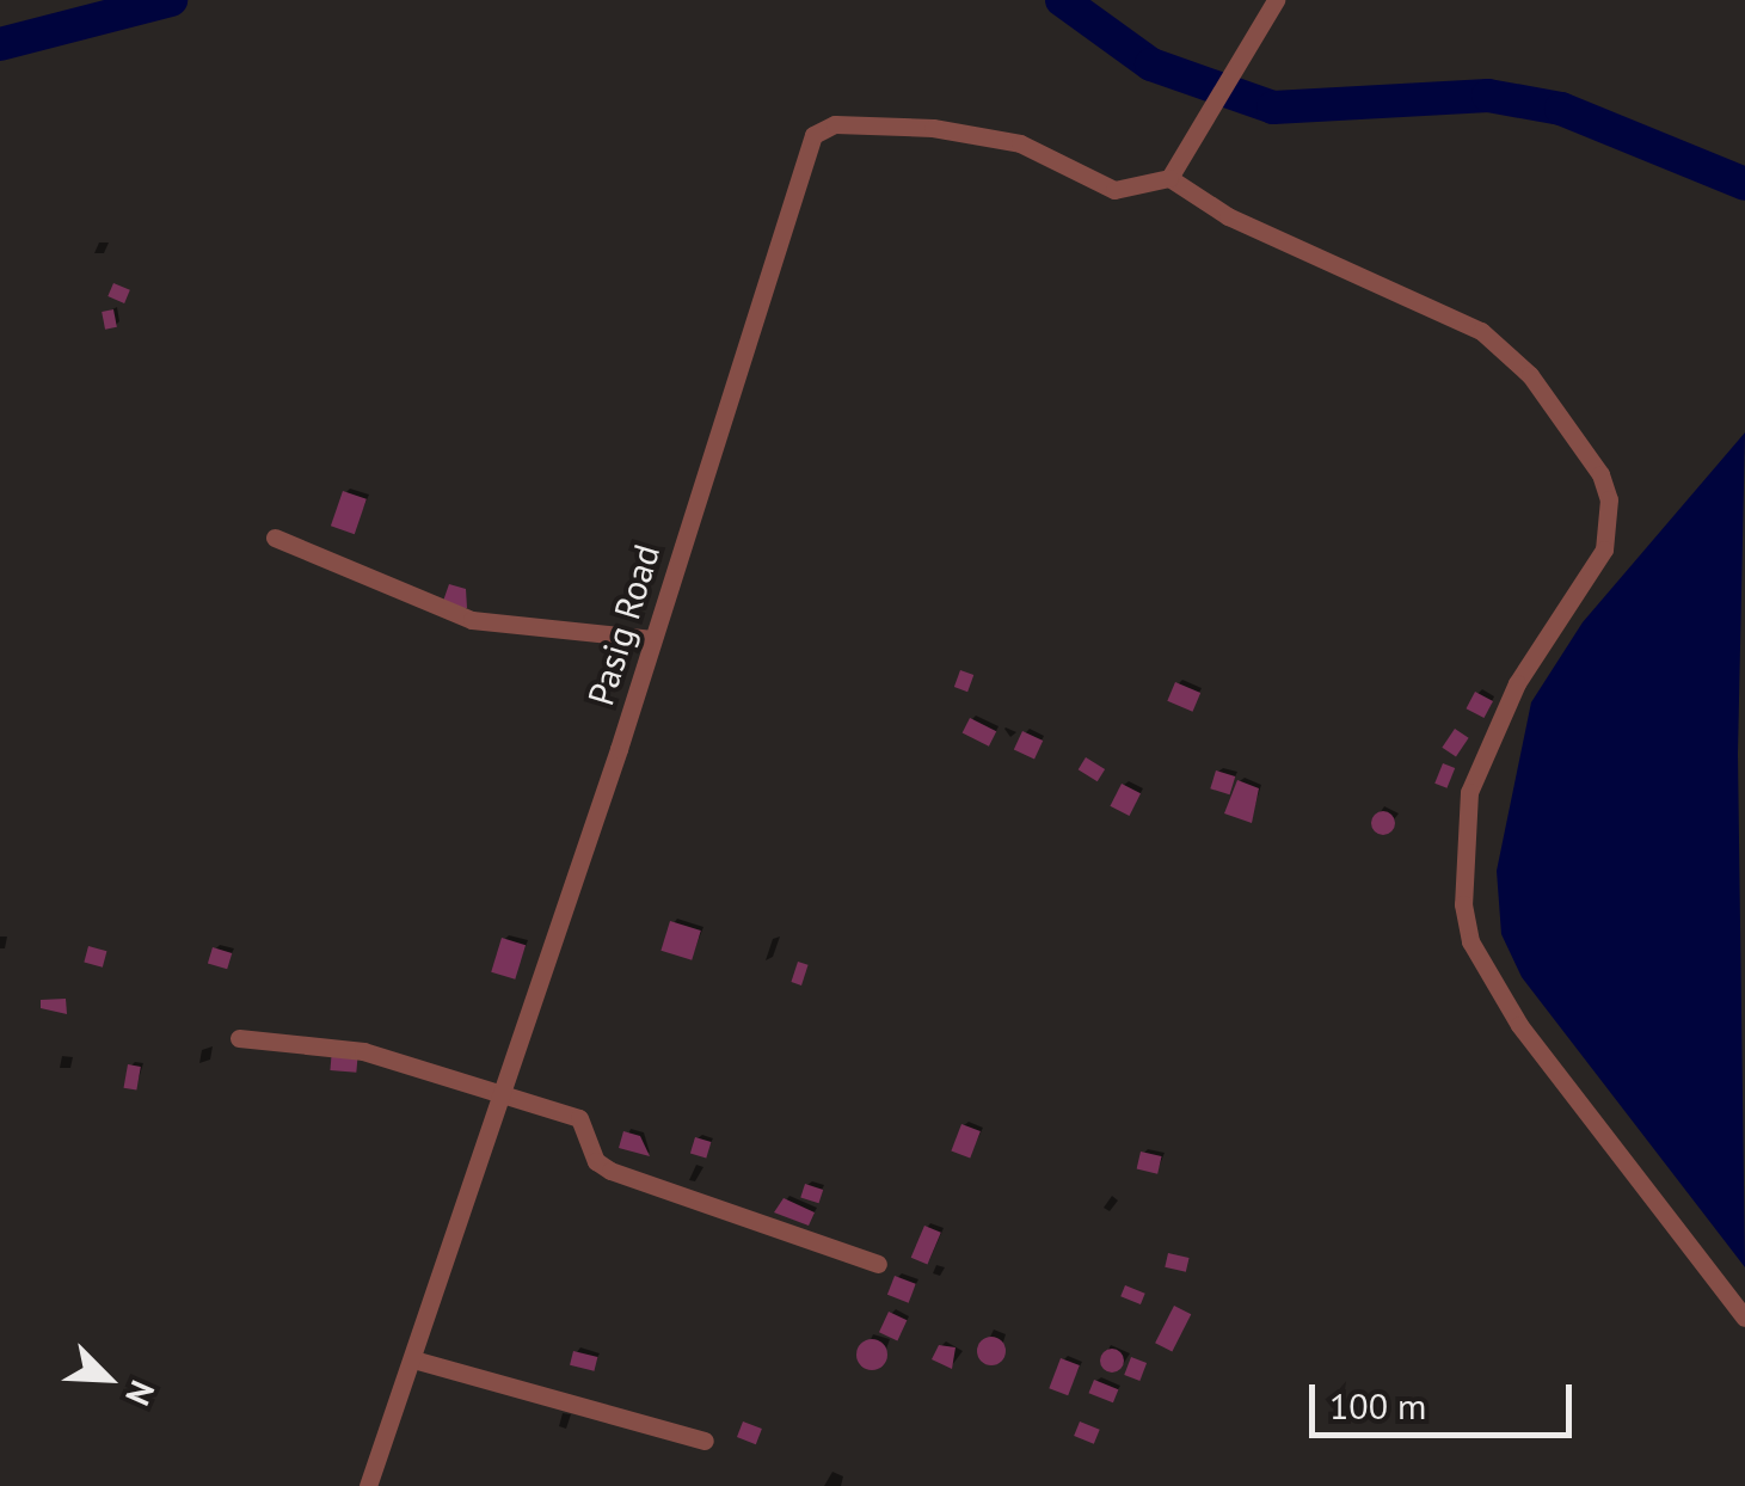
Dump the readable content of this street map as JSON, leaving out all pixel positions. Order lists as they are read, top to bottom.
{
  "streets": {
    "street": ["Pasig Road"]
  },
  "scale_bar": "100 m",
  "north": "bottom right"
}
